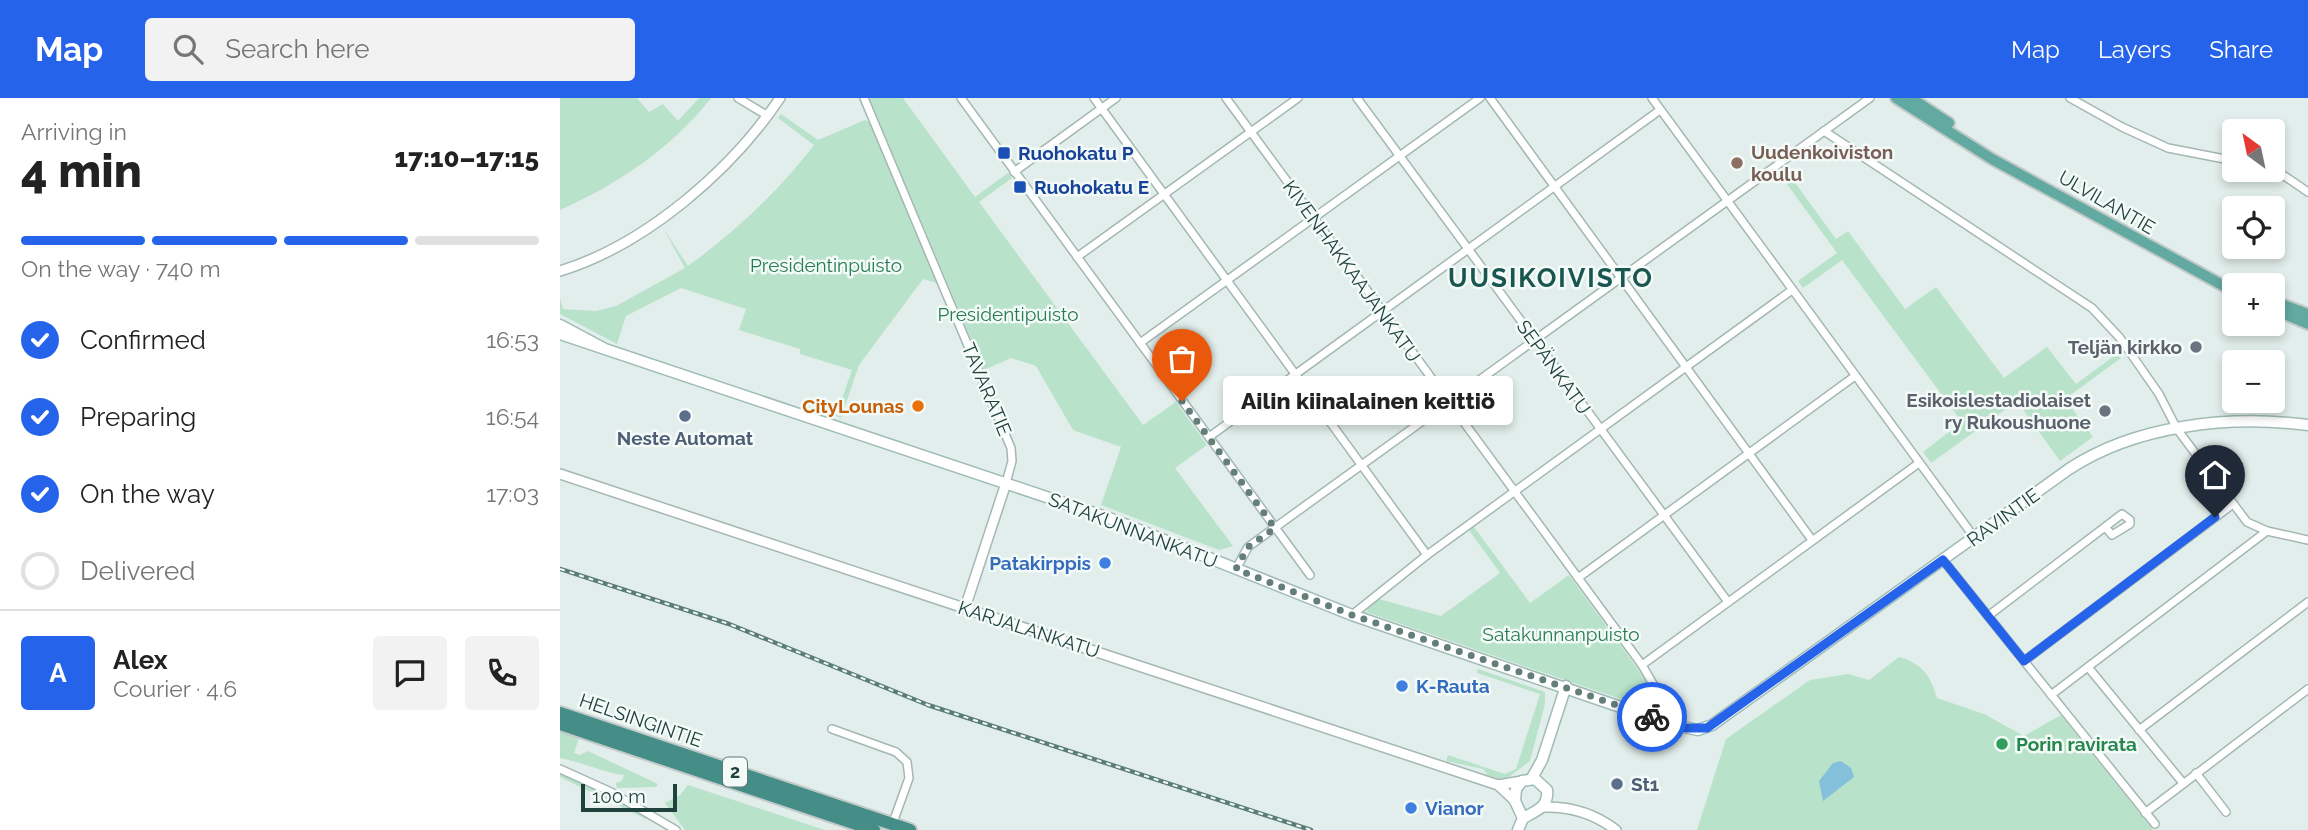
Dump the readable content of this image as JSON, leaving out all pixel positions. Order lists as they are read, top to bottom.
{
  "streets": {
    "highway": ["HELSINGINTIE", "2"],
    "main road": ["ULVILANTIE", "RAVINTIE", "SATAKUNNANKATU"],
    "street": [
      "KIVENHAKKAAJANKATU",
      "SEPÄNKATU",
      "TAVARATIE",
      "KARJALANKATU"
    ]
  },
  "crossings": [
    ["KIVENHAKKAAJANKATU", "RAVINTIE"],
    ["KIVENHAKKAAJANKATU", "SATAKUNNANKATU"],
    ["TAVARATIE", "SATAKUNNANKATU"],
    ["TAVARATIE", "KARJALANKATU"],
    ["RAVINTIE", "SATAKUNNANKATU"]
  ],
  "districts": ["UUSIKOIVISTO"],
  "parks": ["Presidentinpuisto", "Presidentipuisto", "Satakunnanpuisto"],
  "places": {
    "transit": ["Ruohokatu P", "Ruohokatu E"],
    "other": [
      "Uudenkoiviston koulu",
      "Teljän kirkko",
      "Ailin kiinalainen keittiö",
      "CityLounas",
      "Esikoislestadiolaiset ry Rukoushuone",
      "Neste Automat",
      "Patakirppis",
      "K-Rauta",
      "Porin ravirata",
      "St1",
      "Vianor"
    ]
  },
  "scale_bar": "100 m",
  "north": "top left",
  "page": {
    "header": "Map",
    "search": "Search here",
    "nav": ["Map", "Layers", "Share"],
    "heading": ["4 min", "Arriving in", "17:10–17:15"],
    "panel": ["Alex", "Courier · 4.6"],
    "map_buttons": ["+", "−"],
    "bar": "On the way · 740 m",
    "list": [
      ["Confirmed", "16:53"],
      ["Preparing", "16:54"],
      ["On the way", "17:03"],
      "Delivered"
    ],
    "bubble": "Ailin kiinalainen keittiö",
    "round": "A",
    "scale": "100 m"
  }
}
